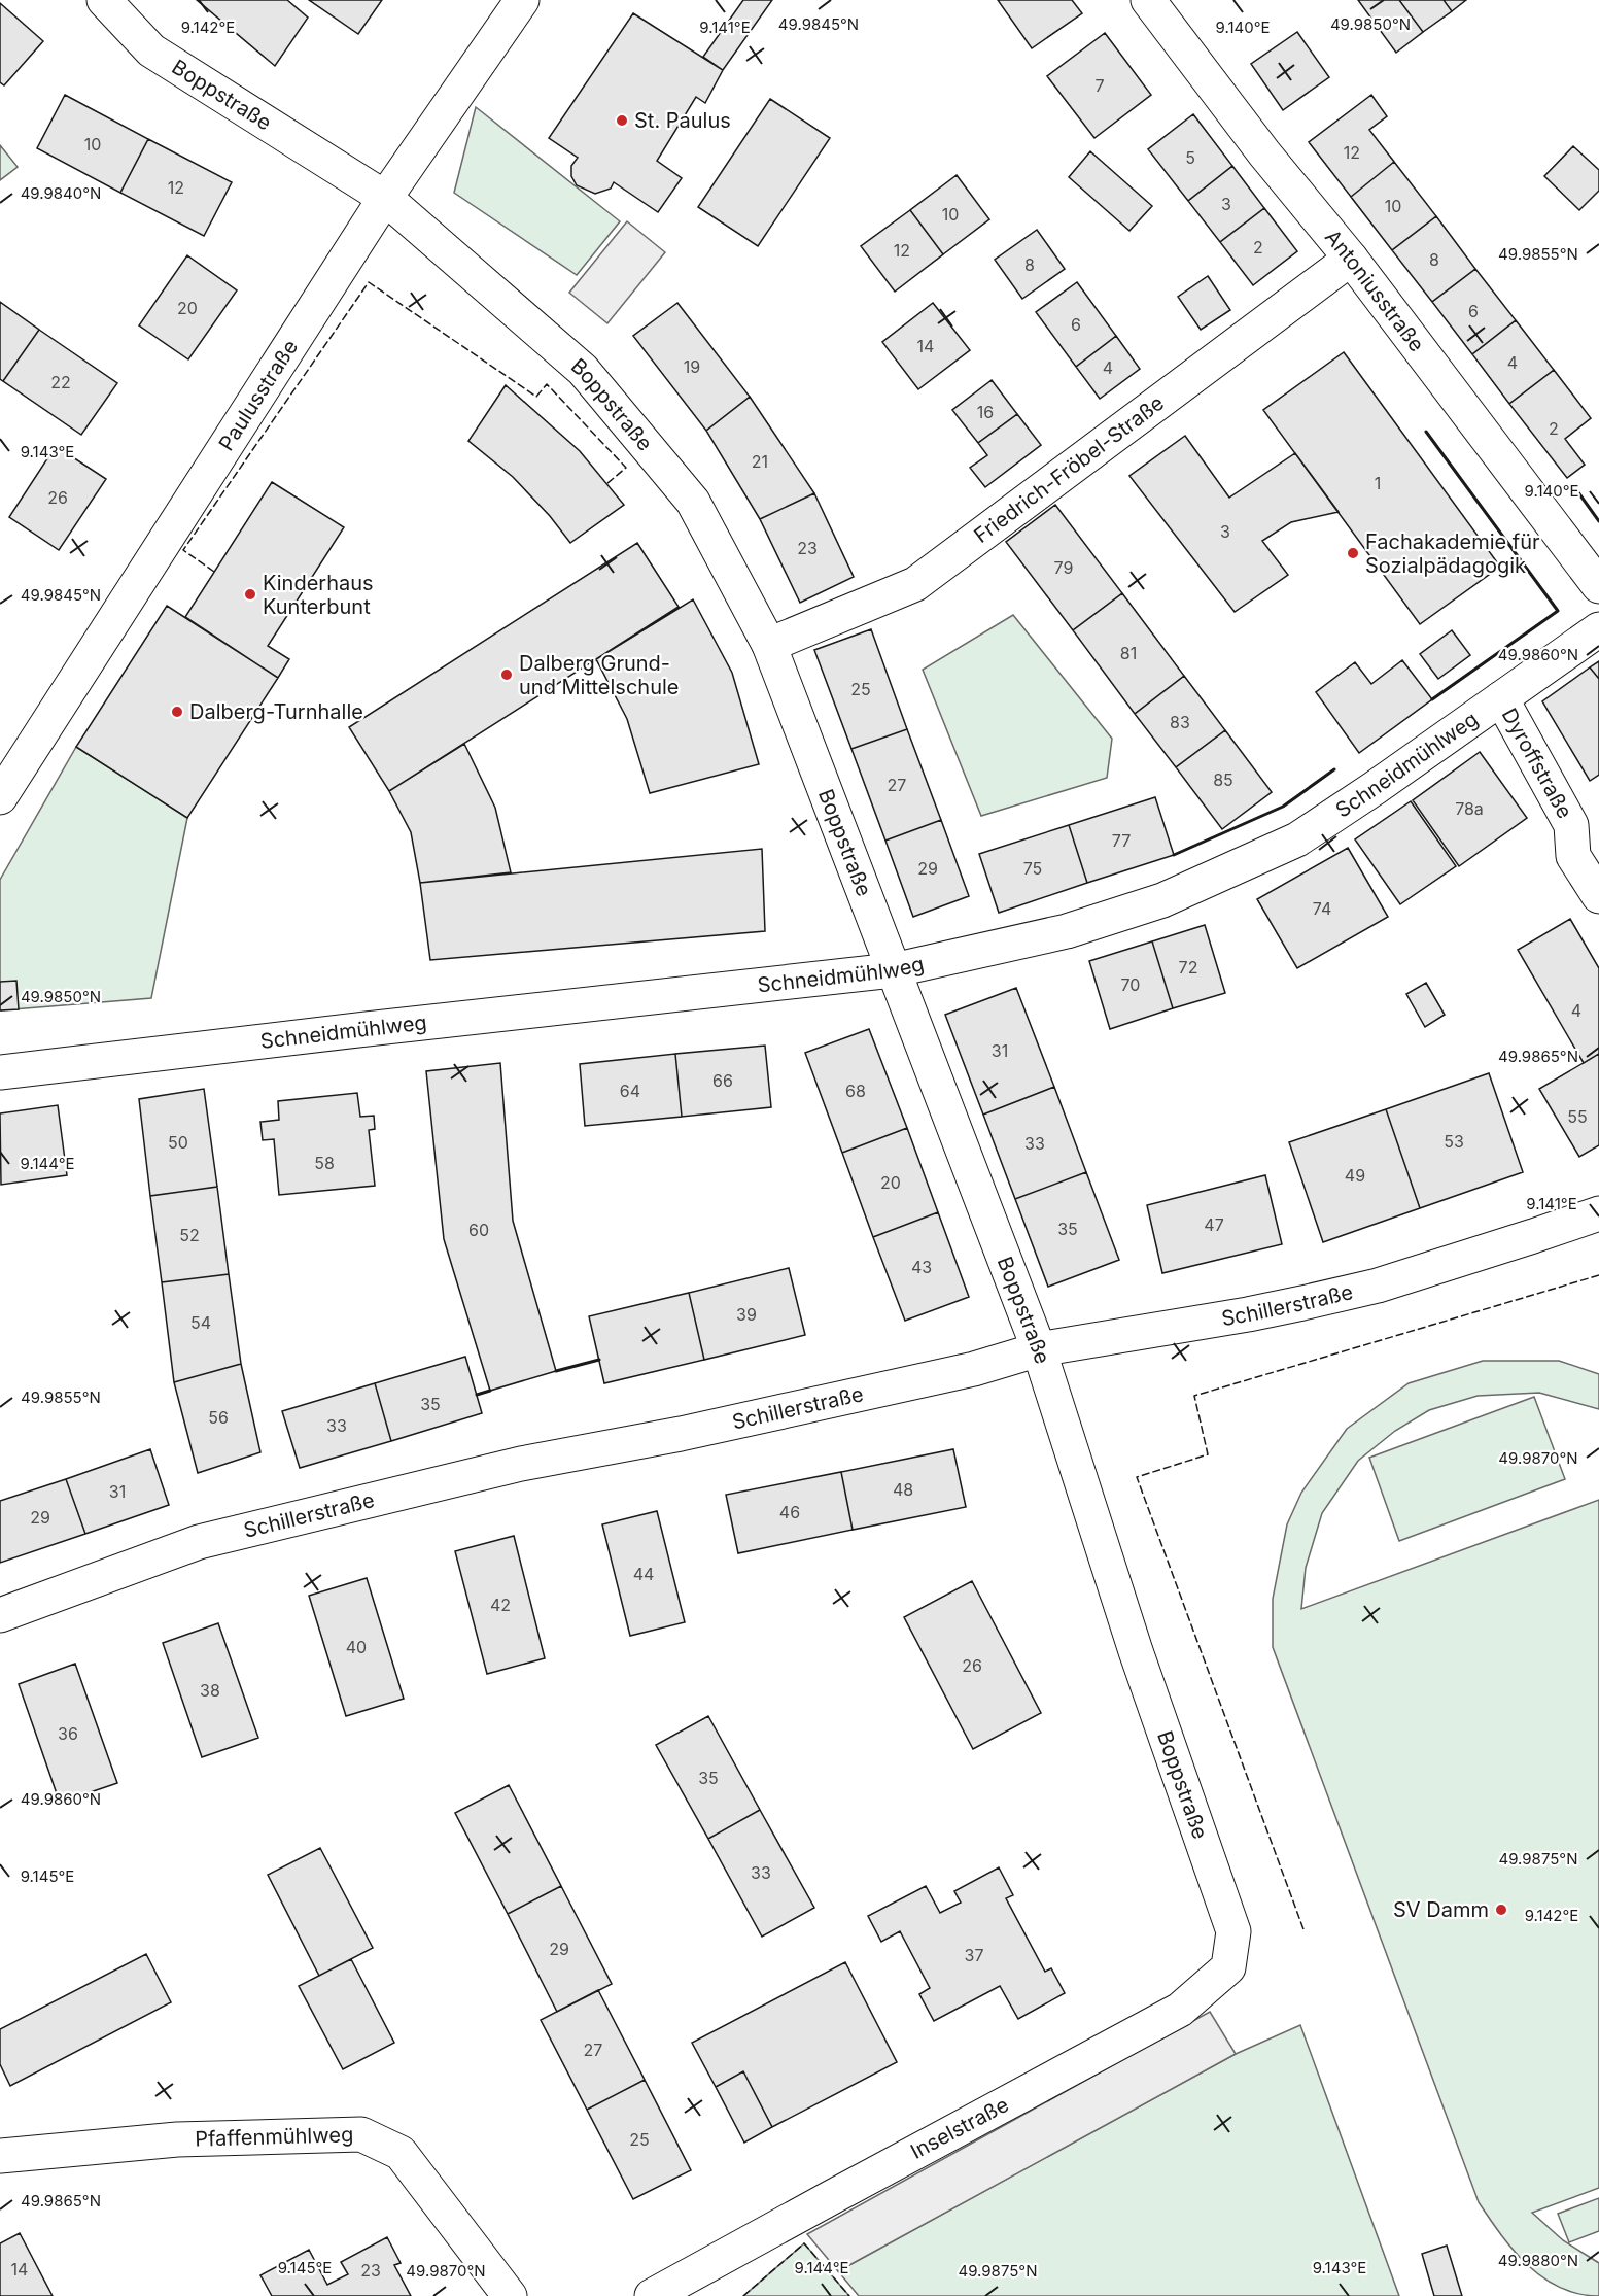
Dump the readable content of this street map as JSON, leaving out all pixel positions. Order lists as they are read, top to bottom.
{
  "streets": {
    "street": [
      "Boppstraße",
      "Antoniusstraße",
      "Paulusstraße",
      "Friedrich-Fröbel-Straße",
      "Schneidmühlweg",
      "Dyroffstraße",
      "Schillerstraße",
      "Inselstraße",
      "Pfaffenmühlweg"
    ]
  },
  "crossings": [
    ["Boppstraße", "Paulusstraße"],
    ["Boppstraße", "Friedrich-Fröbel-Straße"],
    ["Boppstraße", "Schneidmühlweg"],
    ["Boppstraße", "Schillerstraße"],
    ["Boppstraße", "Inselstraße"],
    ["Antoniusstraße", "Friedrich-Fröbel-Straße"],
    ["Schneidmühlweg", "Dyroffstraße"]
  ],
  "places": [
    "St. Paulus",
    "Fachakademie für Sozialpädagogik",
    "Kinderhaus Kunterbunt",
    "Dalberg Grund- und Mittelschule",
    "Dalberg-Turnhalle",
    "SV Damm"
  ],
  "house_numbers": [
    "7",
    "10",
    "12",
    "5",
    "12",
    "3",
    "10",
    "10",
    "2",
    "12",
    "8",
    "8",
    "20",
    "6",
    "6",
    "14",
    "4",
    "19",
    "4",
    "22",
    "16",
    "2",
    "21",
    "1",
    "26",
    "3",
    "23",
    "79",
    "81",
    "25",
    "83",
    "85",
    "27",
    "78a",
    "77",
    "29",
    "75",
    "74",
    "72",
    "70",
    "4",
    "31",
    "66",
    "64",
    "68",
    "55",
    "53",
    "50",
    "33",
    "58",
    "49",
    "20",
    "47",
    "35",
    "60",
    "52",
    "43",
    "39",
    "54",
    "35",
    "56",
    "33",
    "48",
    "31",
    "46",
    "29",
    "44",
    "42",
    "40",
    "26",
    "38",
    "36",
    "35",
    "33",
    "29",
    "37",
    "27",
    "25",
    "14",
    "23"
  ],
  "coordinates": [
    "49.9845°N",
    "49.9850°N",
    "9.142°E",
    "9.141°E",
    "9.140°E",
    "49.9840°N",
    "49.9855°N",
    "9.143°E",
    "49.9860°N",
    "49.9865°N",
    "9.144°E",
    "49.9870°N",
    "49.9875°N",
    "9.145°E",
    "49.9880°N"
  ]
}
